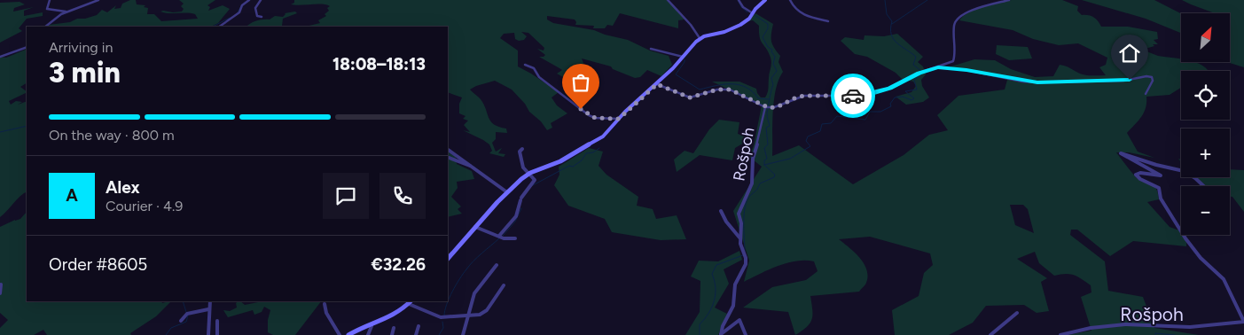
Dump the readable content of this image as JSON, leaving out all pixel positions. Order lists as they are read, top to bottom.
{
  "streets": {
    "street": ["Rošpoh"]
  },
  "north": "top right",
  "page": {
    "map_buttons": ["+", "−"],
    "heading": ["3 min", "Arriving in", "18:08–18:13"],
    "panel": [
      "Alex",
      "Courier · 4.9",
      "Order #8605",
      "€32.26"
    ],
    "bar": "On the way · 800 m",
    "round": "A"
  }
}
